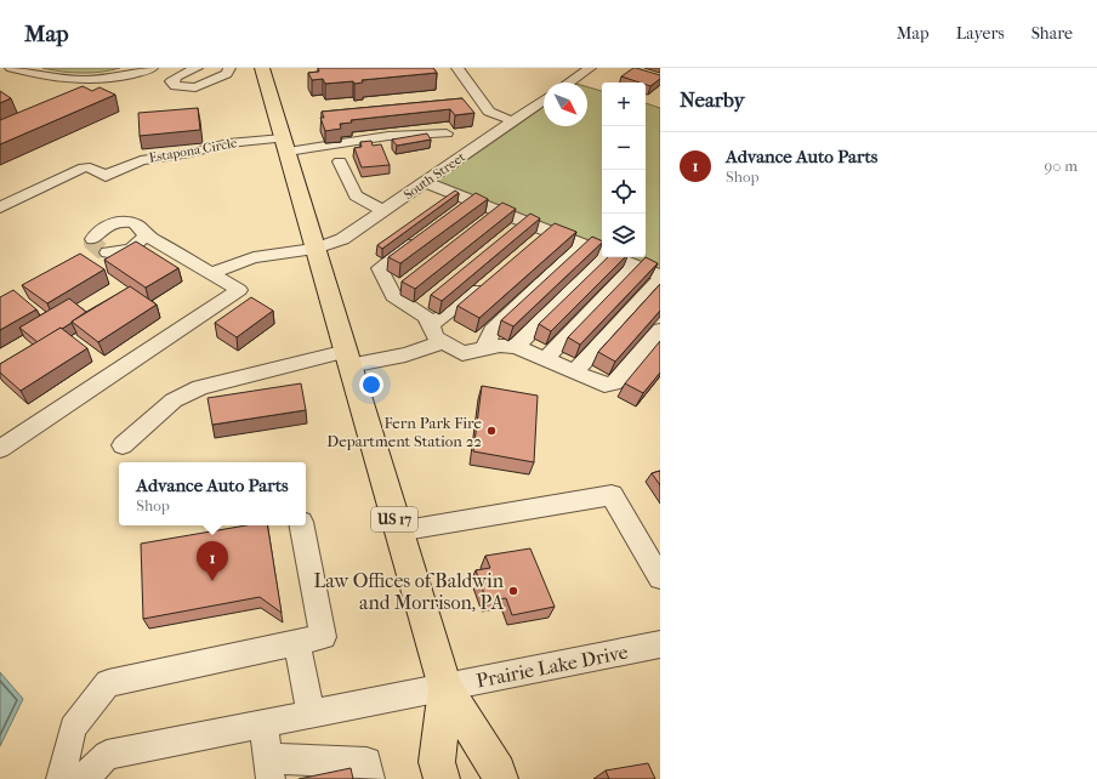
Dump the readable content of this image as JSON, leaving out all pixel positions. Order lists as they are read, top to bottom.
{
  "streets": {
    "main road": ["US 17"],
    "street": ["Estapona Circle", "South Street", "Prairie Lake Drive"]
  },
  "crossings": [
    ["Estapona Circle", "US 17"],
    ["South Street", "US 17"],
    ["US 17", "Prairie Lake Drive"]
  ],
  "places": ["Fern Park Fire Department Station 22", "Law Offices of Baldwin and Morrison, PA"],
  "north": "bottom right",
  "page": {
    "header": "Map",
    "nav": ["Map", "Layers", "Share"],
    "heading": "Nearby",
    "map_buttons": ["+", "−"],
    "list": [
      {
        "mark": "1",
        "name": "Advance Auto Parts",
        "note": "Shop",
        "value": "90 m"
      }
    ],
    "popup": ["Advance Auto Parts", "Shop"],
    "pins": "1"
  }
}
